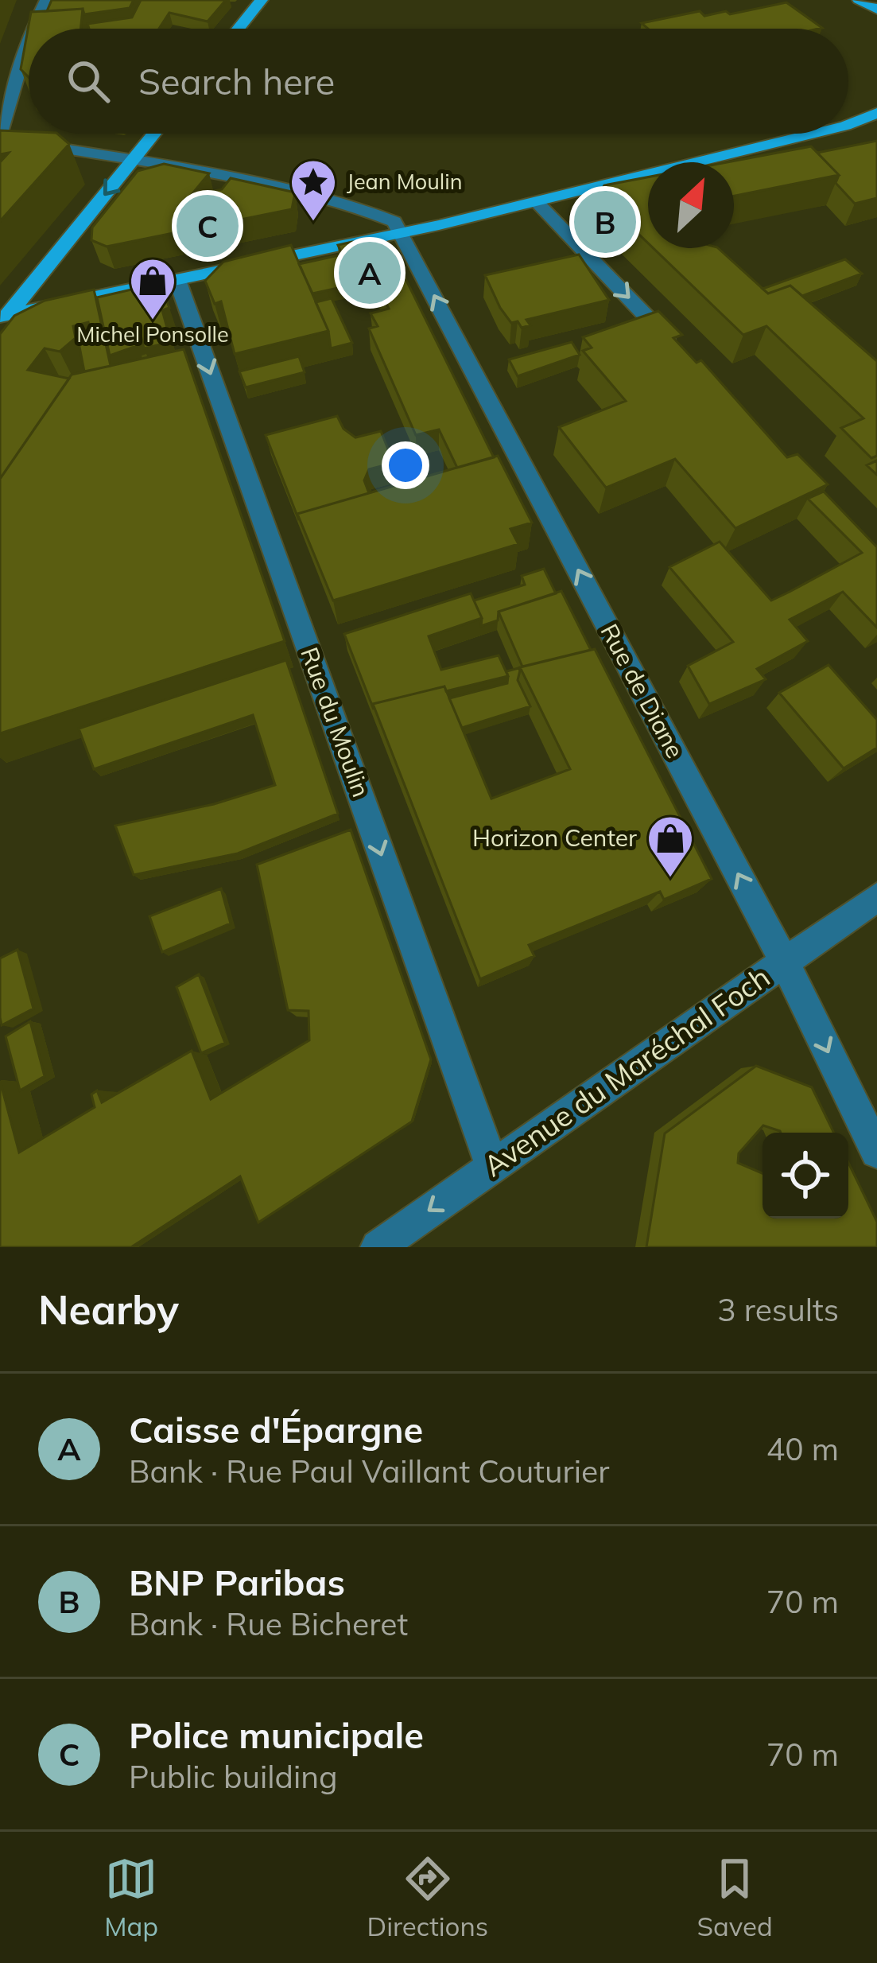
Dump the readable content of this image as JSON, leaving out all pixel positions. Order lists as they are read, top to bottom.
{
  "streets": {
    "street": ["Rue de Diane", "Rue du Moulin", "Avenue du Maréchal Foch"]
  },
  "crossings": [
    ["Rue de Diane", "Avenue du Maréchal Foch"],
    ["Rue du Moulin", "Avenue du Maréchal Foch"]
  ],
  "one_way": ["Rue du Moulin"],
  "places": {
    "place": ["Jean Moulin"],
    "shop": ["Michel Ponsolle", "Horizon Center"]
  },
  "north": "top right",
  "page": {
    "search": "Search here",
    "pins": ["B", "C", "A"],
    "heading": ["Nearby", "3 results"],
    "list": [
      {
        "mark": "A",
        "name": "Caisse d'Épargne",
        "note": "Bank · Rue Paul Vaillant Couturier",
        "value": "40 m"
      },
      {
        "mark": "B",
        "name": "BNP Paribas",
        "note": "Bank · Rue Bicheret",
        "value": "70 m"
      },
      {
        "mark": "C",
        "name": "Police municipale",
        "note": "Public building",
        "value": "70 m"
      }
    ],
    "nav": ["Map", "Directions", "Saved"]
  }
}
